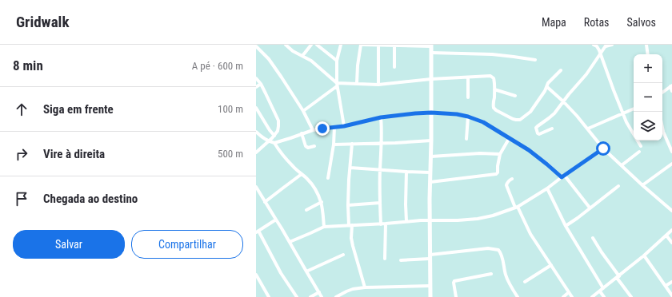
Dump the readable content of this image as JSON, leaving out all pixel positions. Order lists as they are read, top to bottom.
{
  "page": {
    "header": "Gridwalk",
    "nav": ["Mapa", "Rotas", "Salvos"],
    "heading": ["8 min", "A pé · 600 m"],
    "map_buttons": ["+", "−"],
    "list": [
      ["Siga em frente", "100 m"],
      ["Vire à direita", "500 m"],
      "Chegada ao destino"
    ],
    "buttons": ["Salvar", "Compartilhar"]
  }
}
